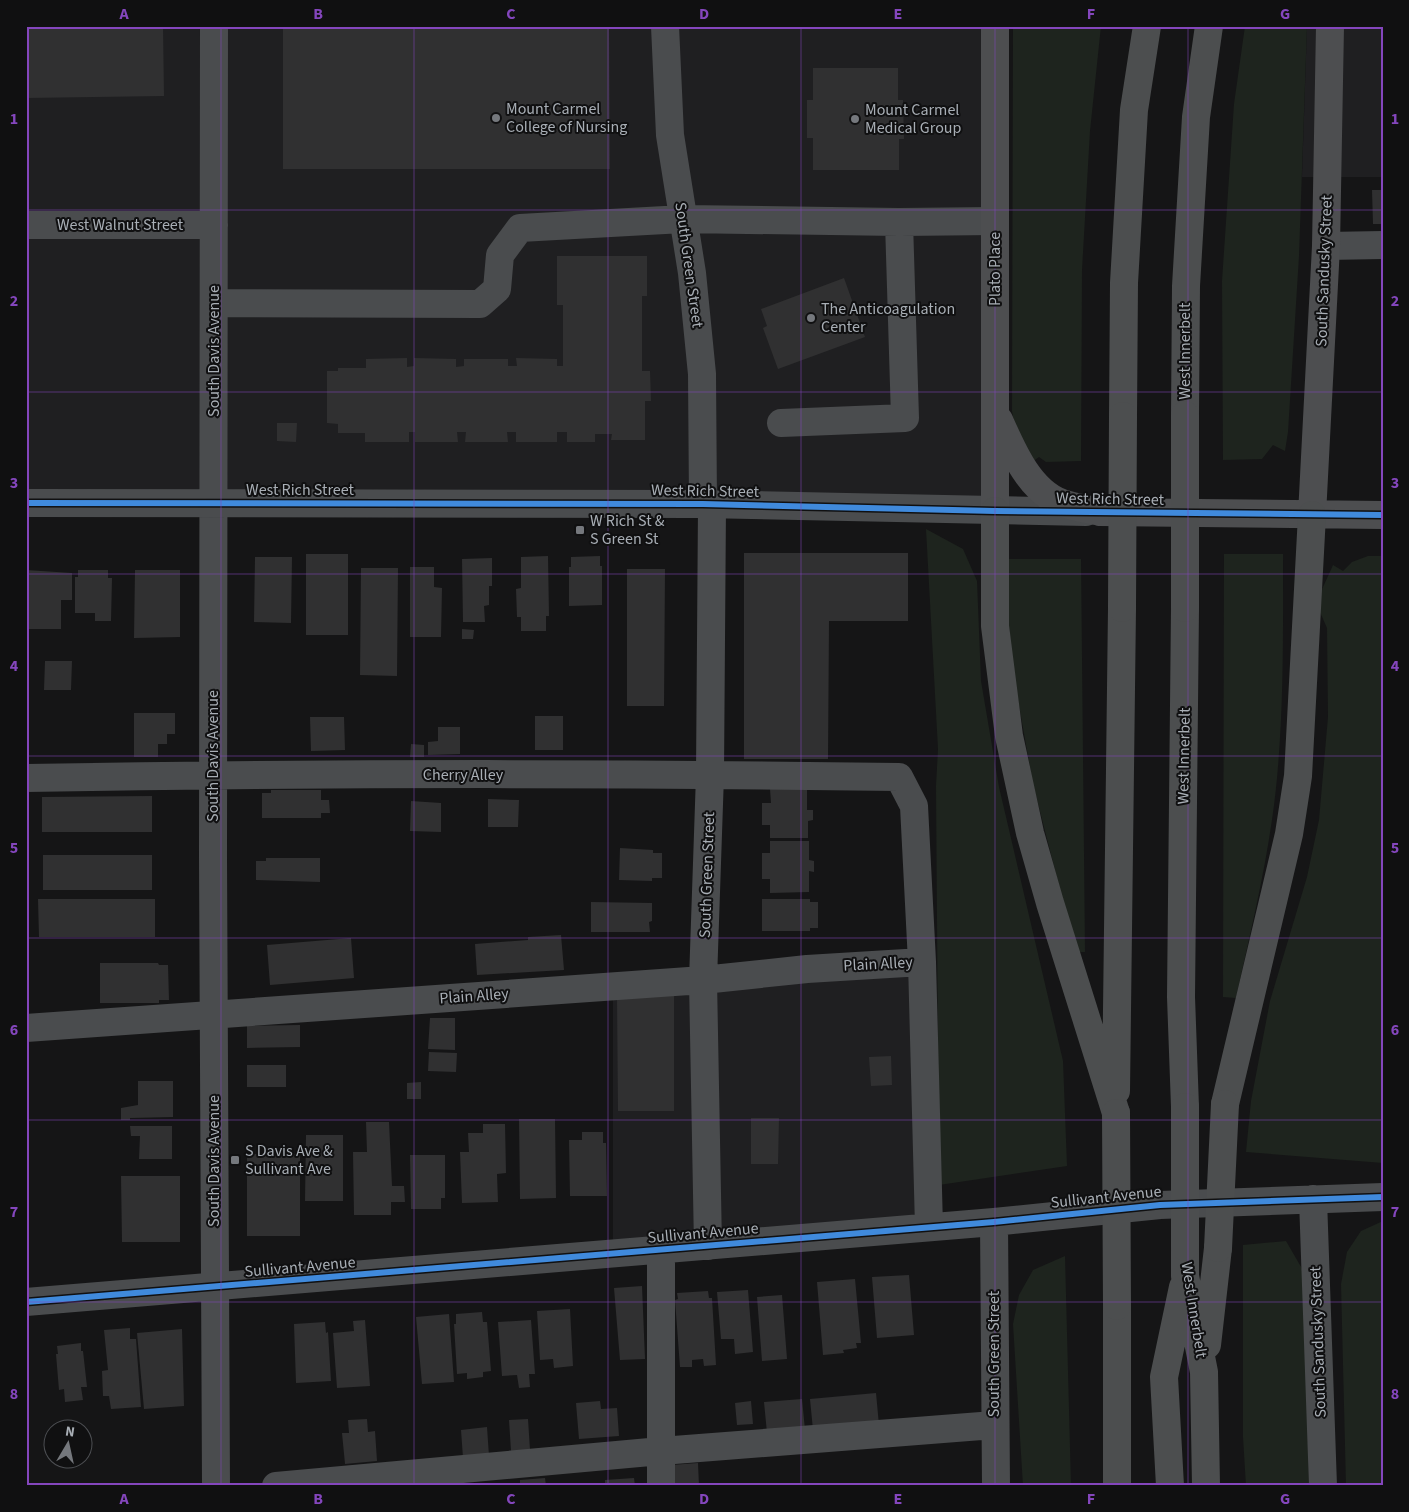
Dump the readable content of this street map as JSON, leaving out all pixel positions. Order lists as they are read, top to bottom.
{
  "streets": {
    "highway": ["West Innerbelt"],
    "main road": ["Plato Place", "South Sandusky Street", "West Rich Street"],
    "street": [
      "West Walnut Street",
      "South Green Street",
      "South Davis Avenue",
      "Cherry Alley",
      "Plain Alley",
      "Sullivant Avenue"
    ]
  },
  "crossings": [
    ["West Walnut Street", "South Davis Avenue"],
    ["South Green Street", "West Rich Street"],
    ["South Green Street", "Cherry Alley"],
    ["South Green Street", "Plain Alley"],
    ["South Green Street", "Sullivant Avenue"],
    ["Plato Place", "West Rich Street"],
    ["South Sandusky Street", "West Rich Street"],
    ["South Sandusky Street", "Sullivant Avenue"],
    ["South Davis Avenue", "West Rich Street"],
    ["South Davis Avenue", "Cherry Alley"],
    ["South Davis Avenue", "Plain Alley"],
    ["South Davis Avenue", "Sullivant Avenue"],
    ["Cherry Alley", "Plain Alley"]
  ],
  "places": {
    "other": ["Mount Carmel College of Nursing", "Mount Carmel Medical Group", "The Anticoagulation Center"],
    "transit": ["W Rich St & S Green St", "S Davis Ave & Sullivant Ave"]
  },
  "north": "top",
  "grid": {
    "columns": [
      "A",
      "B",
      "C",
      "D",
      "E",
      "F",
      "G"
    ],
    "rows": [
      "1",
      "2",
      "3",
      "4",
      "5",
      "6",
      "7",
      "8"
    ]
  }
}
